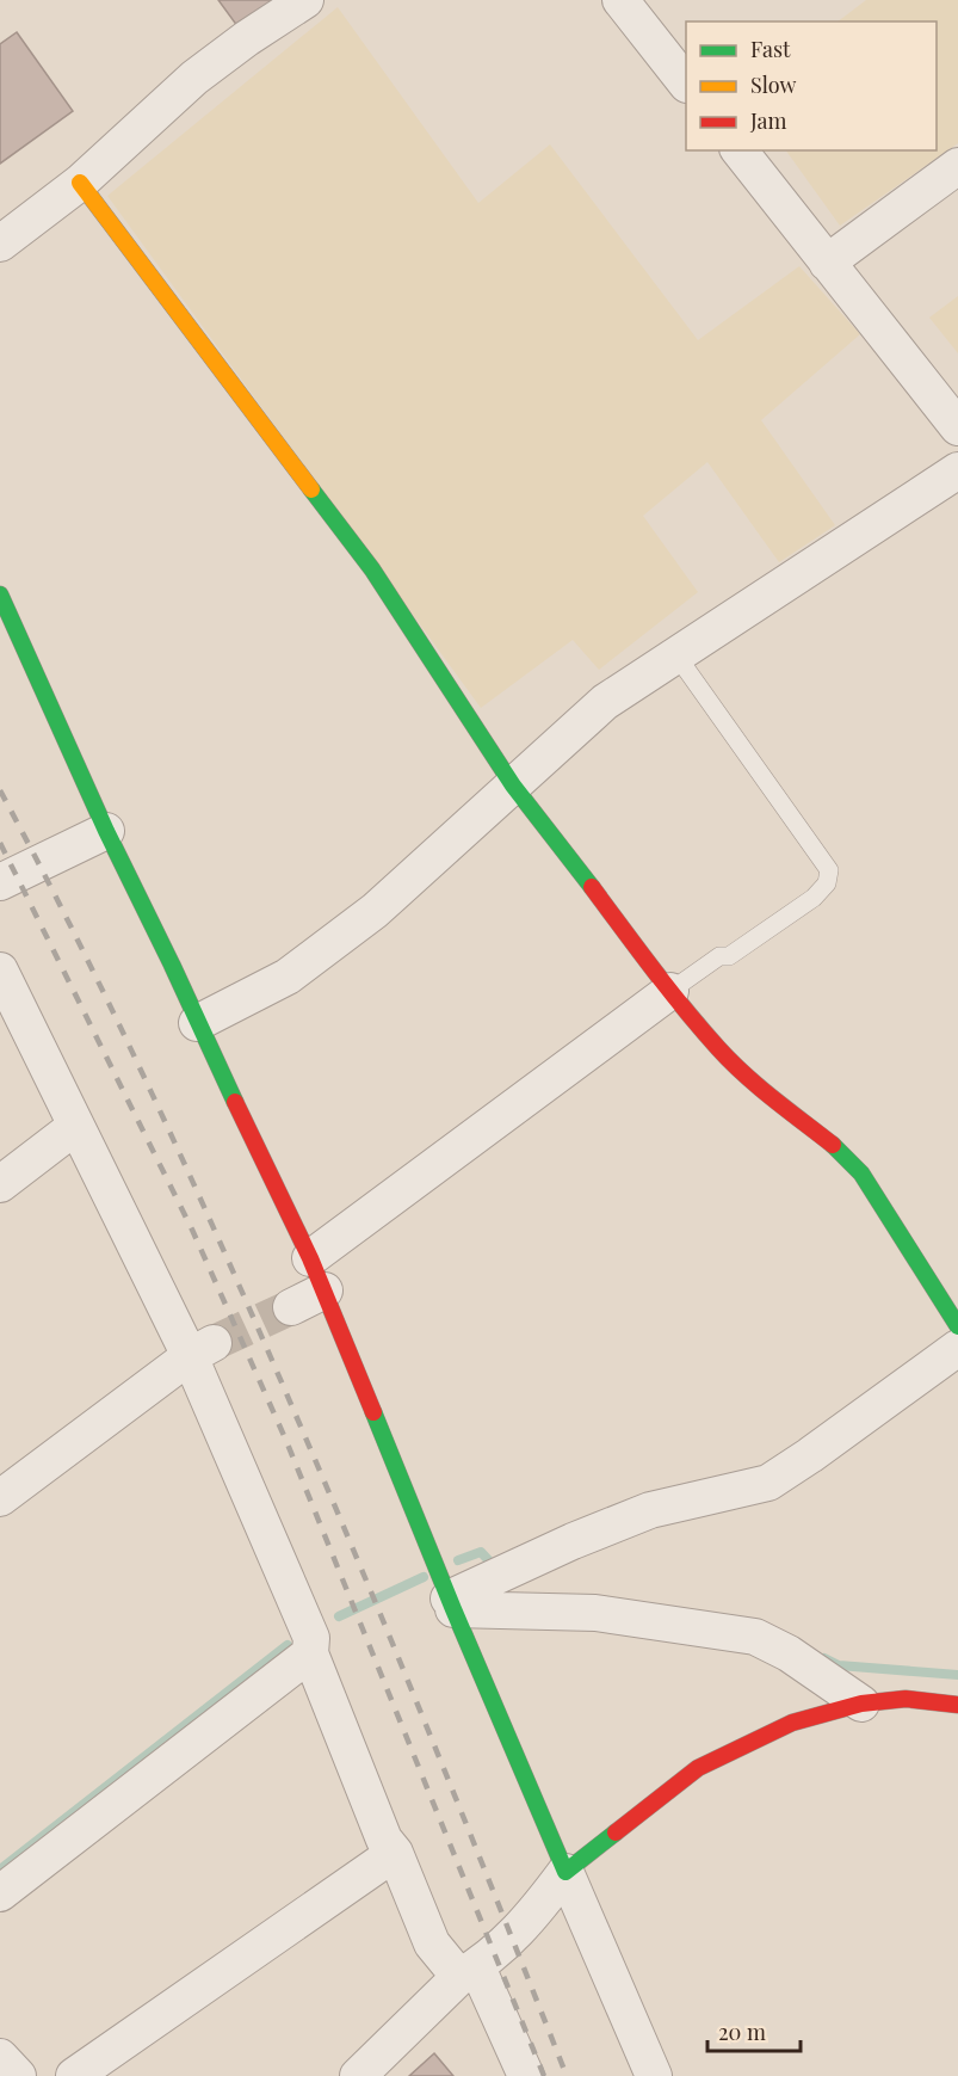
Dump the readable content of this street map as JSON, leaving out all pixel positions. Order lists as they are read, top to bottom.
{
  "legend": ["Fast", "Slow", "Jam"],
  "scale_bar": "20 m"
}
